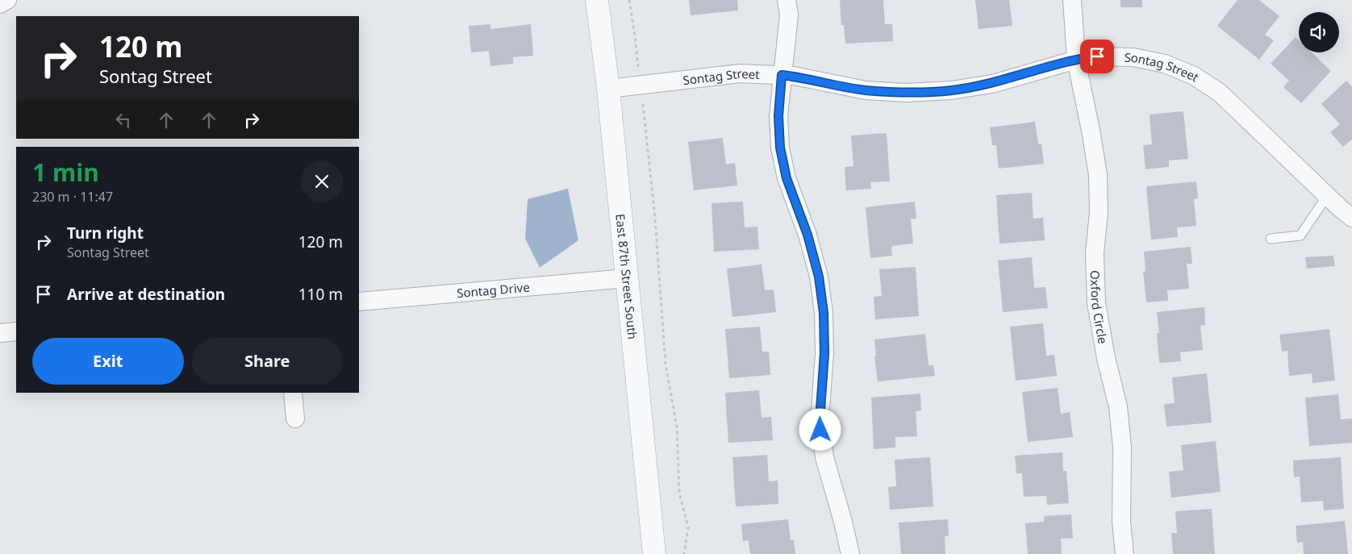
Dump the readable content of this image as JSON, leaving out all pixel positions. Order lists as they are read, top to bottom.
{
  "streets": {
    "street": [
      "Sontag Street",
      "East 87th Street South",
      "Sontag Drive",
      "Oxford Circle"
    ]
  },
  "crossings": [
    ["Sontag Street", "East 87th Street South"],
    ["Sontag Street", "Oxford Circle"],
    ["East 87th Street South", "Sontag Drive"]
  ],
  "page": {
    "turn": ["120 m", "Sontag Street"],
    "heading": ["1 min", "230 m · 11:47"],
    "list": [
      {
        "name": "Turn right",
        "note": "Sontag Street",
        "value": "120 m"
      },
      {
        "name": "Arrive at destination",
        "value": "110 m"
      }
    ],
    "buttons": ["Exit", "Share"]
  }
}
